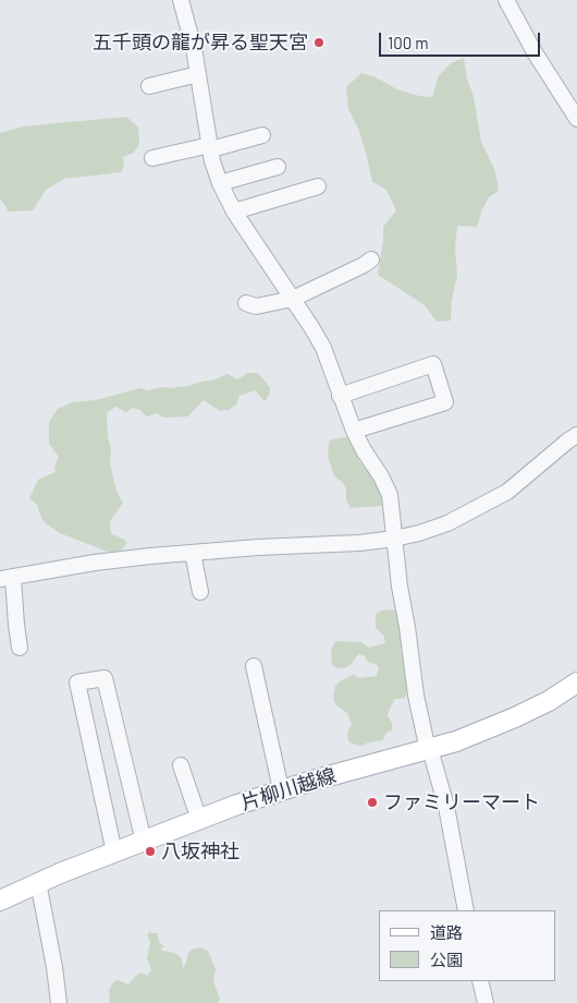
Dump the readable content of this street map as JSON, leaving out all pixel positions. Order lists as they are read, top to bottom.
{
  "streets": {
    "main road": ["片柳川越線"]
  },
  "places": ["五千頭の龍が昇る聖天宮", "ファミリーマート", "八坂神社"],
  "legend": ["道路", "公園"],
  "scale_bar": "100 m"
}
